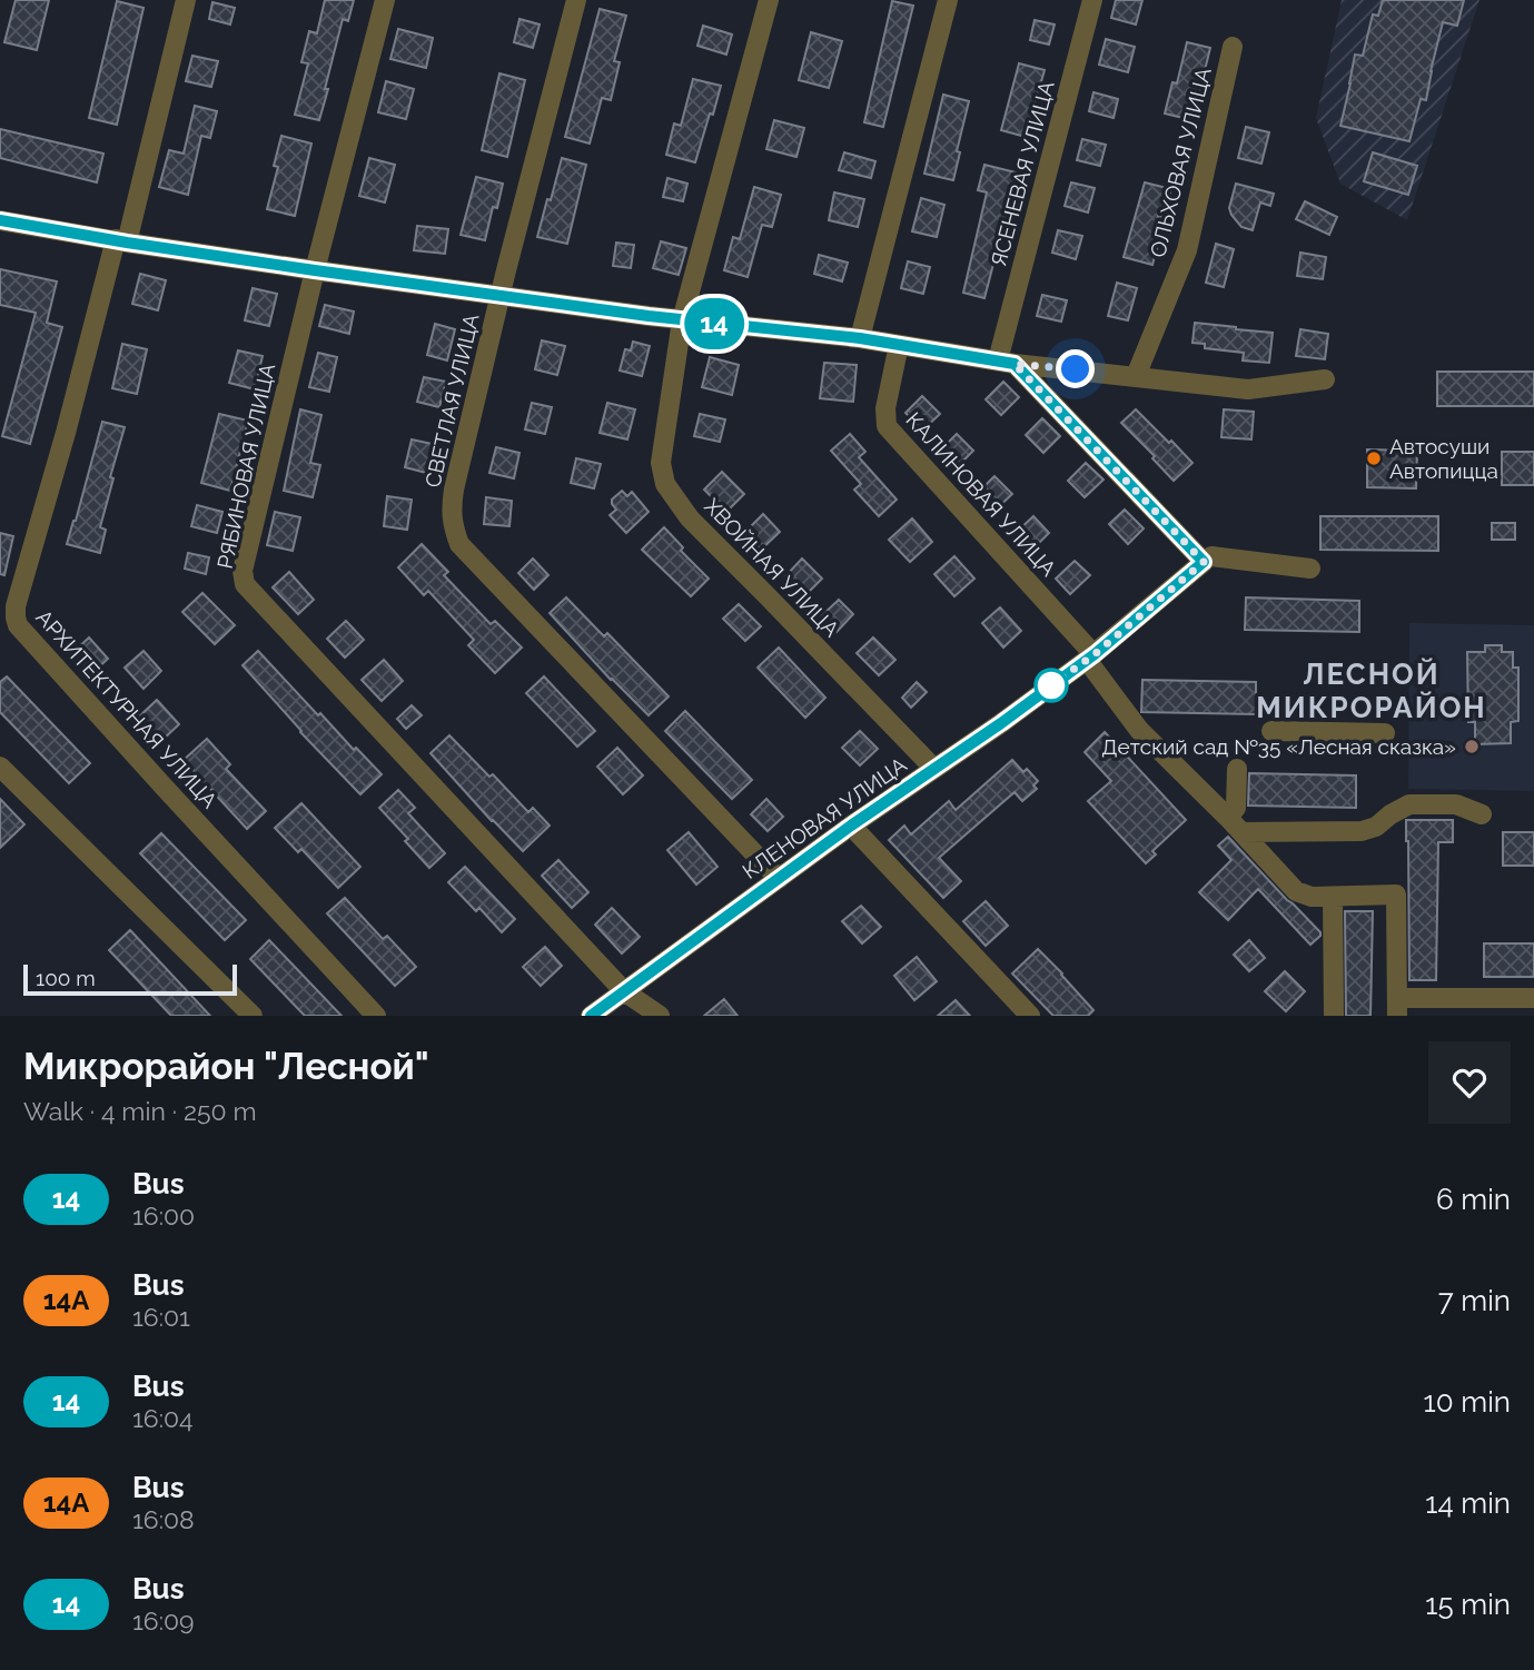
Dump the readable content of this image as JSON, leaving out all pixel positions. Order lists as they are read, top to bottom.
{
  "streets": {
    "street": [
      "ОЛЬХОВАЯ УЛИЦА",
      "ЯСЕНЕВАЯ УЛИЦА",
      "СВЕТЛАЯ УЛИЦА",
      "РЯБИНОВАЯ УЛИЦА",
      "КАЛИНОВАЯ УЛИЦА",
      "ХВОЙНАЯ УЛИЦА",
      "АРХИТЕКТУРНАЯ УЛИЦА",
      "КЛЕНОВАЯ УЛИЦА"
    ]
  },
  "crossings": [
    ["СВЕТЛАЯ УЛИЦА", "КЛЕНОВАЯ УЛИЦА"],
    ["РЯБИНОВАЯ УЛИЦА", "КЛЕНОВАЯ УЛИЦА"],
    ["КАЛИНОВАЯ УЛИЦА", "КЛЕНОВАЯ УЛИЦА"],
    ["ХВОЙНАЯ УЛИЦА", "КЛЕНОВАЯ УЛИЦА"]
  ],
  "districts": ["ЛЕСНОЙ МИКРОРАЙОН"],
  "places": ["Автосуши Автопицца", "Детский сад №35 «Лесная сказка»"],
  "lines": ["bus line 14"],
  "scale_bar": "100 m",
  "page": {
    "on_map": "14",
    "scale": "100 m",
    "heading": ["Микрорайон \"Лесной\"", "Walk · 4 min · 250 m"],
    "list": [
      {
        "mark": "14",
        "name": "Bus",
        "note": "16:00",
        "value": "6 min"
      },
      {
        "mark": "14А",
        "name": "Bus",
        "note": "16:01",
        "value": "7 min"
      },
      {
        "mark": "14",
        "name": "Bus",
        "note": "16:04",
        "value": "10 min"
      },
      {
        "mark": "14А",
        "name": "Bus",
        "note": "16:08",
        "value": "14 min"
      },
      {
        "mark": "14",
        "name": "Bus",
        "note": "16:09",
        "value": "15 min"
      }
    ]
  }
}
